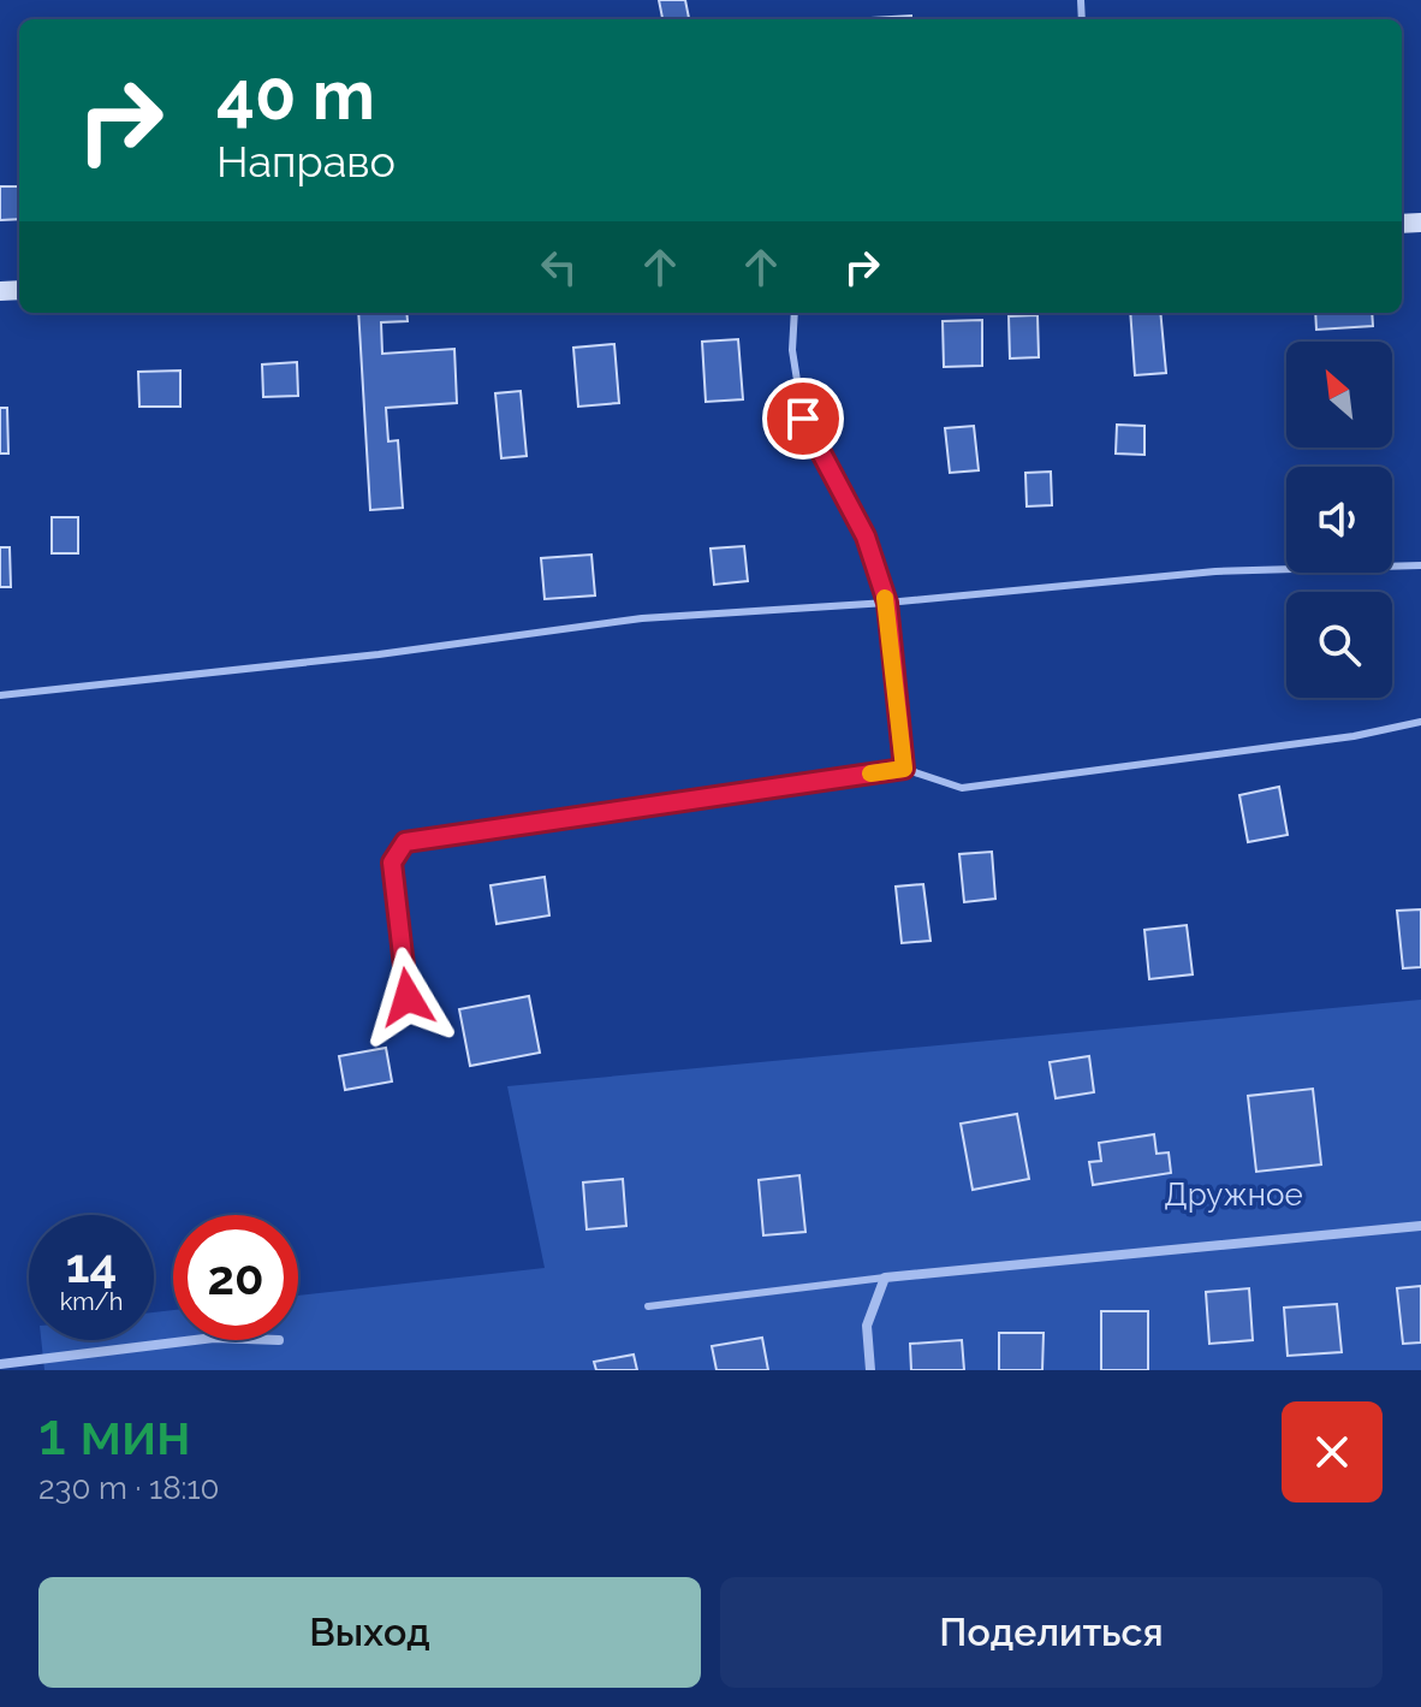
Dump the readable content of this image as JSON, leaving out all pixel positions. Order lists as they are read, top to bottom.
{
  "parks": ["Дружное"],
  "north": "top left",
  "page": {
    "turn": ["40 m", "Направо"],
    "speed": "14 km/h",
    "limit": "20",
    "heading": ["1 мин", "230 m · 18:10"],
    "buttons": ["Выход", "Поделиться"]
  }
}
